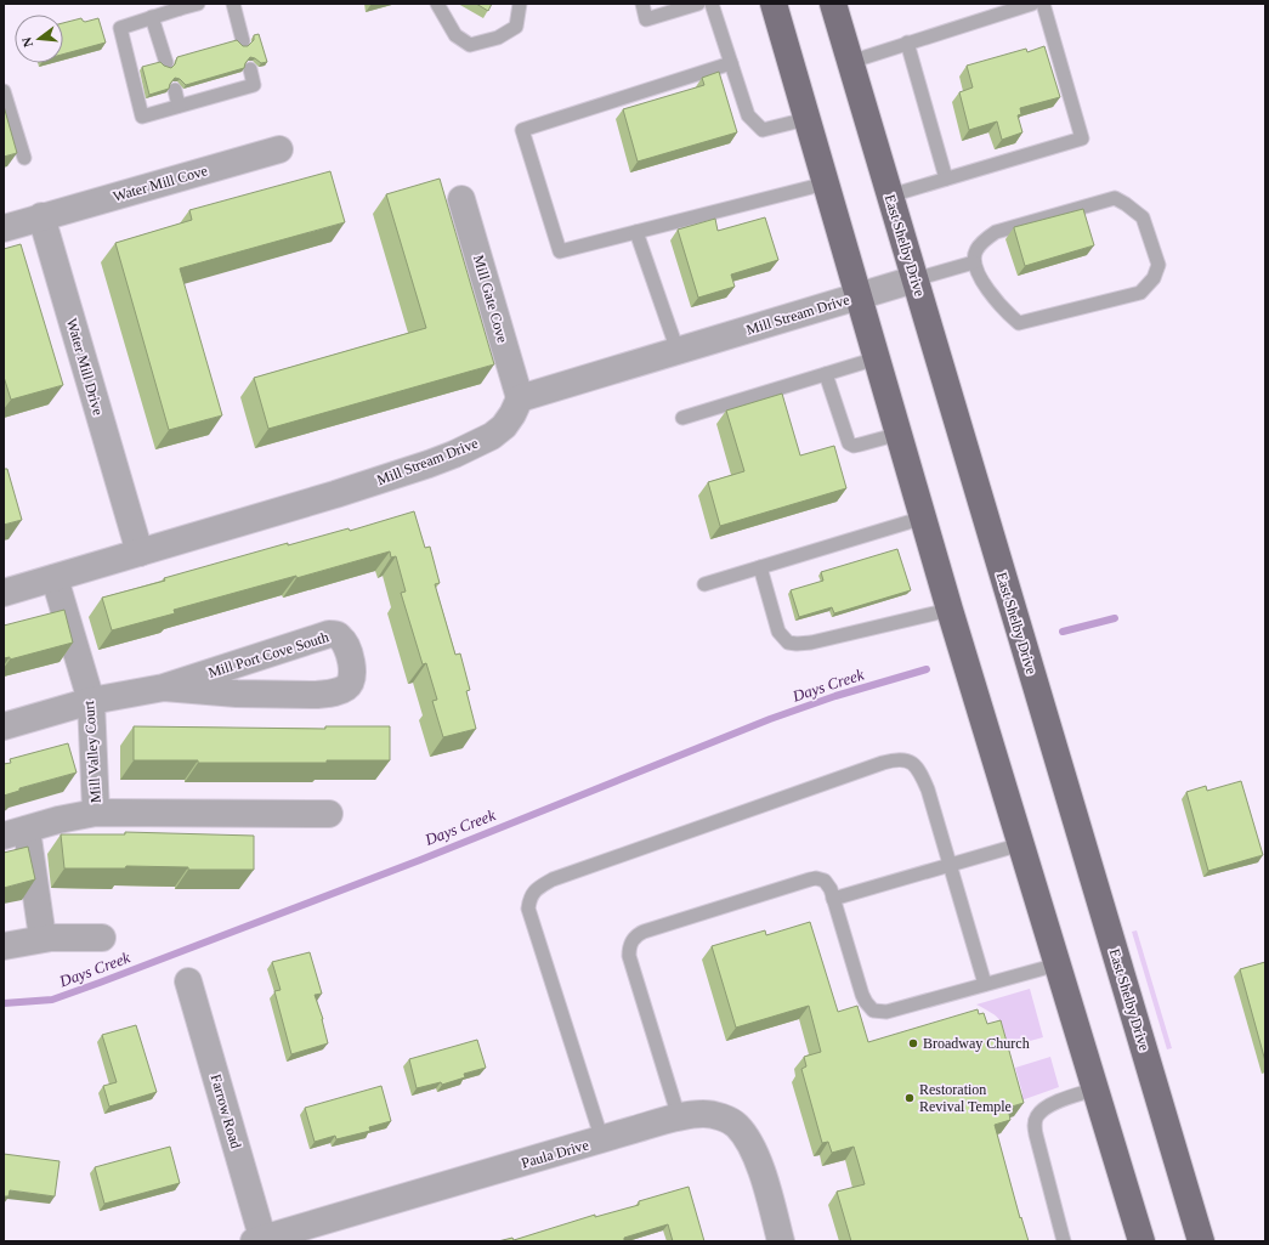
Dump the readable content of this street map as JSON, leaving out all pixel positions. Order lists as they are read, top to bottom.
{
  "streets": {
    "main road": ["East Shelby Drive"],
    "street": [
      "Water Mill Cove",
      "Mill Gate Cove",
      "Mill Stream Drive",
      "Water Mill Drive",
      "Mill Port Cove South",
      "Mill Valley Court",
      "Farrow Road",
      "Paula Drive"
    ]
  },
  "crossings": [
    ["Water Mill Cove", "Water Mill Drive"],
    ["East Shelby Drive", "Mill Stream Drive"],
    ["Mill Gate Cove", "Mill Stream Drive"],
    ["Mill Stream Drive", "Water Mill Drive"],
    ["Mill Stream Drive", "Mill Valley Court"],
    ["Mill Port Cove South", "Mill Valley Court"],
    ["Farrow Road", "Paula Drive"]
  ],
  "water": ["Days Creek"],
  "places": ["Broadway Church", "Restoration Revival Temple"],
  "north": "left"
}
